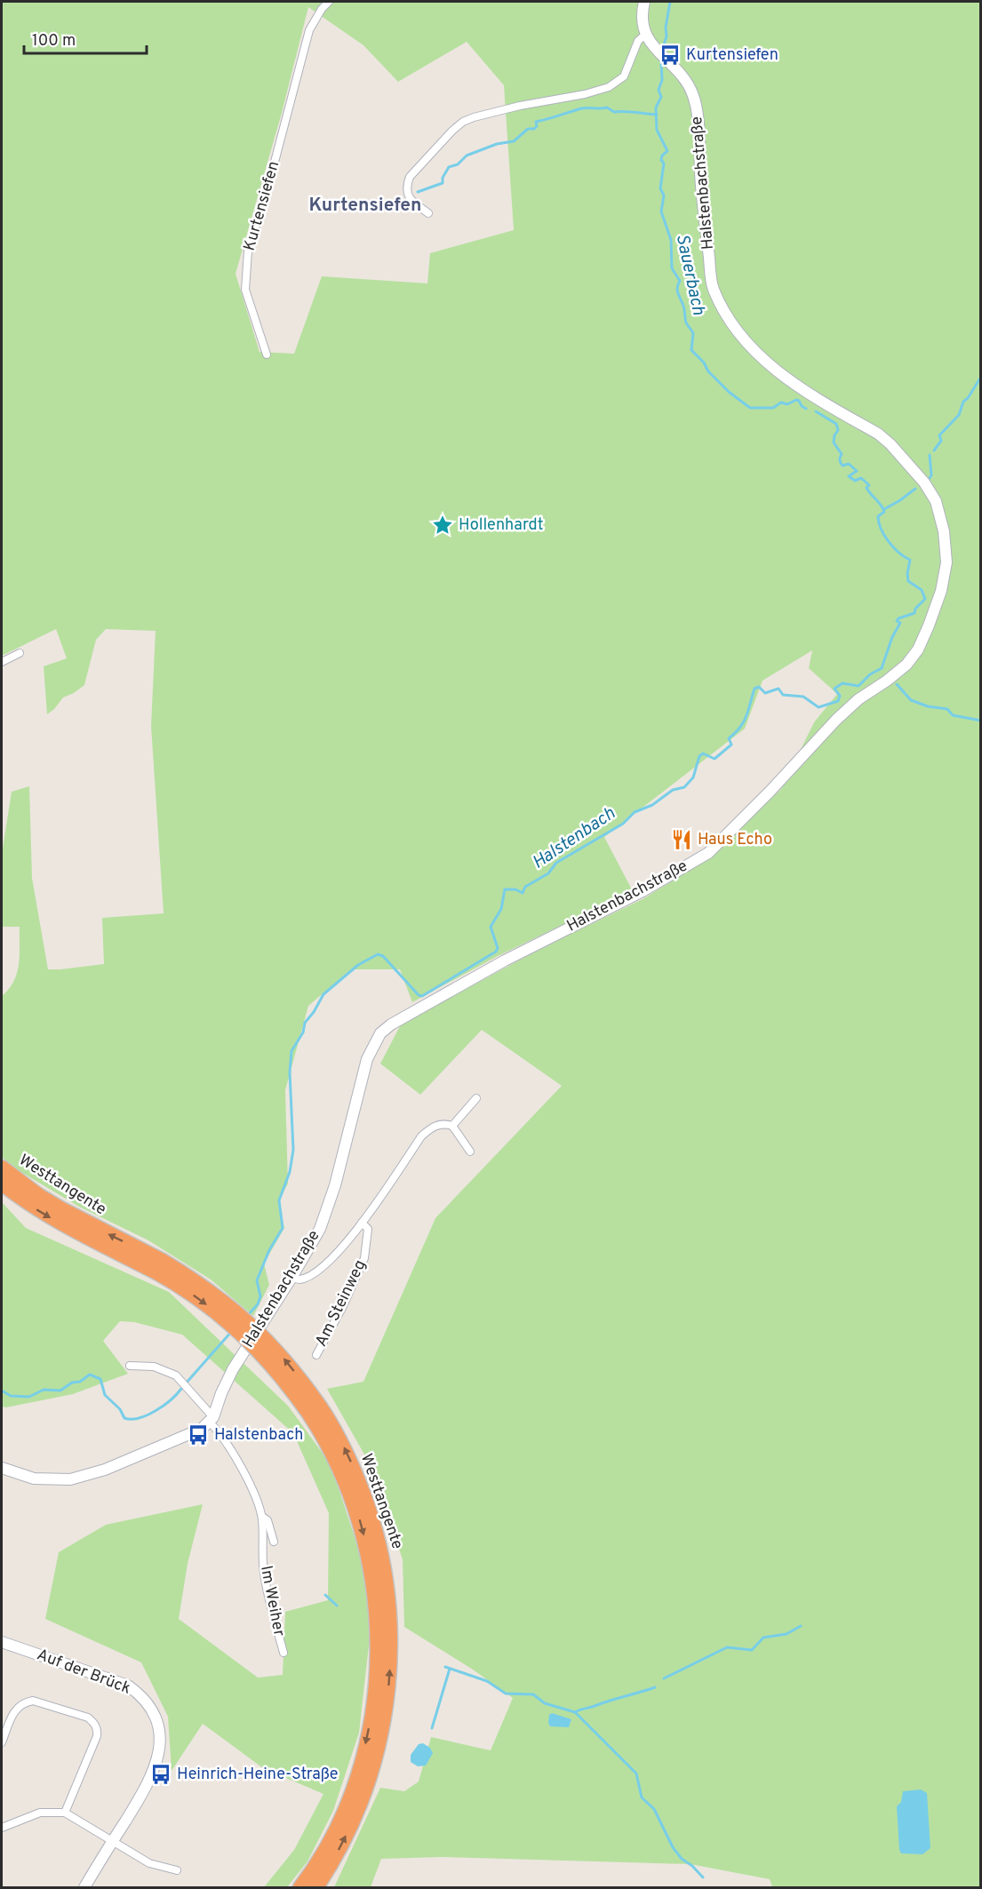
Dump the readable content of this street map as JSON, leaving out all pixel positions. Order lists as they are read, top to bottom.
{
  "streets": {
    "highway": ["Westtangente"],
    "street": [
      "Halstenbachstraße",
      "Kurtensiefen",
      "Am Steinweg",
      "Im Weiher",
      "Auf der Brück"
    ]
  },
  "crossings": [
    ["Halstenbachstraße", "Am Steinweg"],
    ["Halstenbachstraße", "Im Weiher"]
  ],
  "districts": ["Kurtensiefen"],
  "water": ["Sauerbach", "Halstenbach"],
  "places": {
    "bus stop": ["Kurtensiefen", "Halstenbach", "Heinrich-Heine-Straße"],
    "place": ["Hollenhardt"],
    "restaurant": ["Haus Echo"]
  },
  "scale_bar": "100 m"
}
